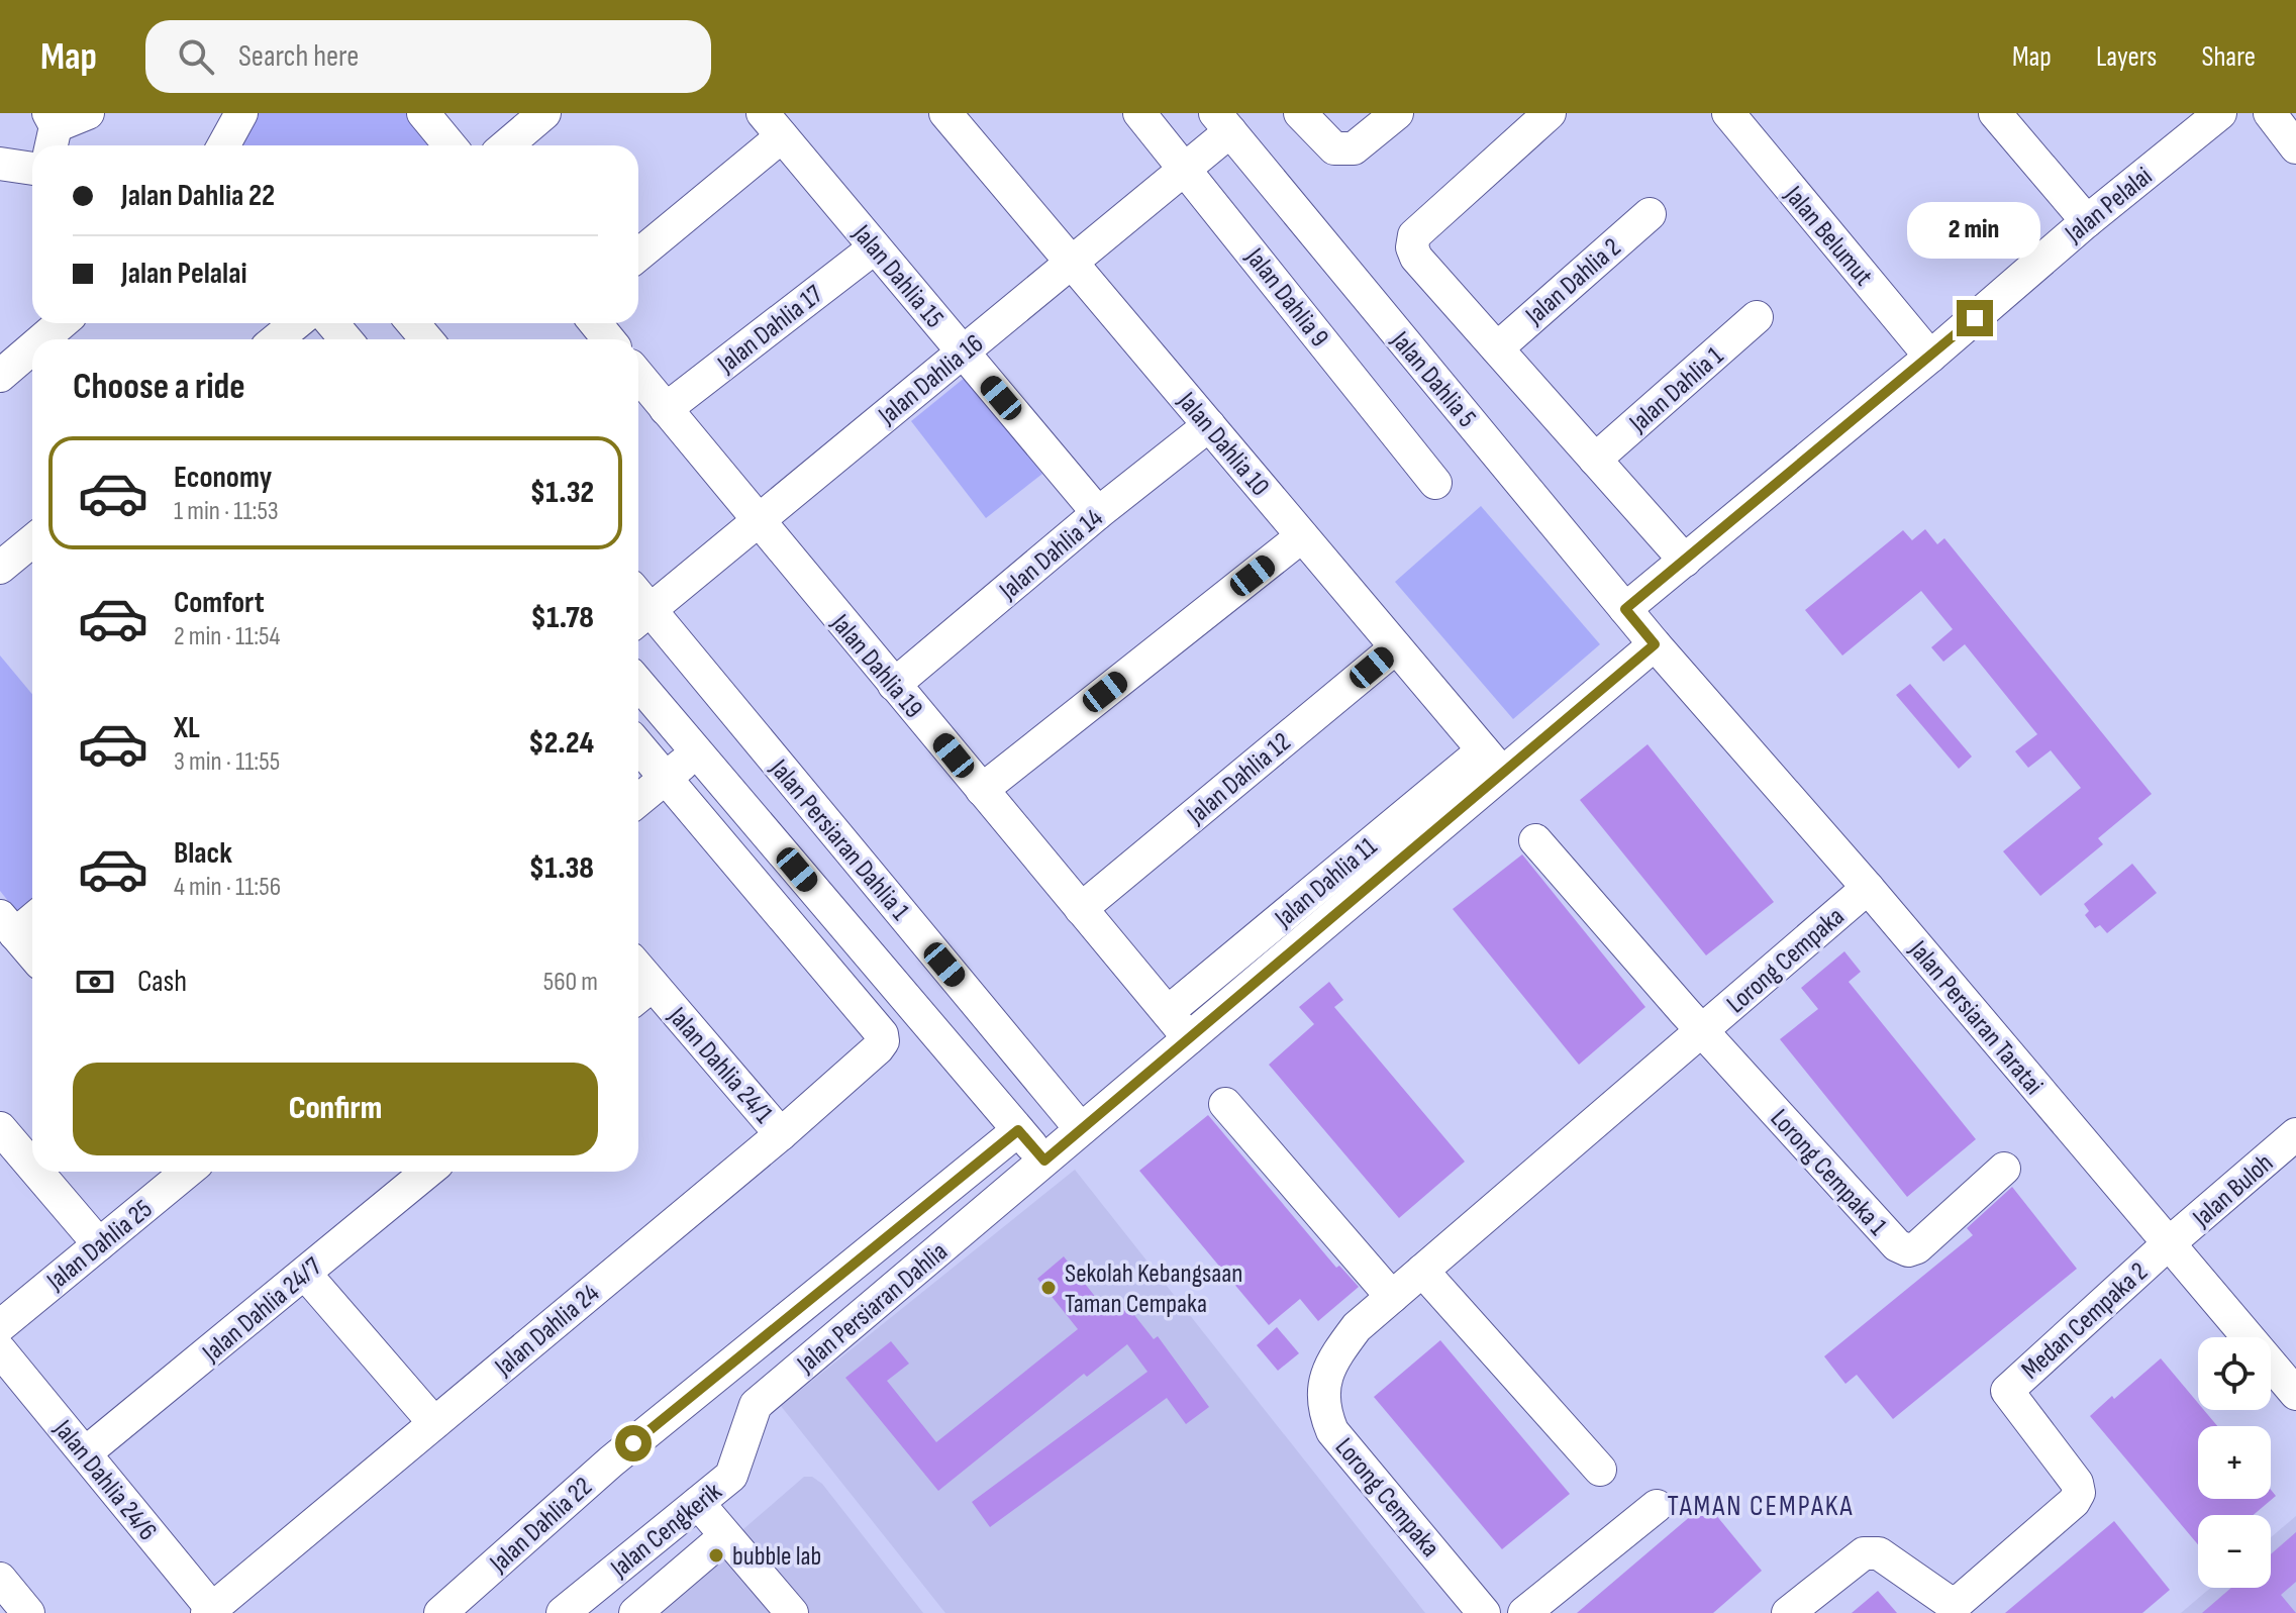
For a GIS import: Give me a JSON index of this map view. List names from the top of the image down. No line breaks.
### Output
{"streets":{"street":["Jalan Pelalai","Jalan Belumut","Jalan Dahlia 15","Jalan Dahlia 2","Jalan Dahlia 9","Jalan Dahlia 17","Jalan Dahlia 16","Jalan Dahlia 5","Jalan Dahlia 1","Jalan Dahlia 10","Jalan Dahlia 14","Jalan Dahlia 19","Jalan Dahlia 12","Jalan Persiaran Dahlia 1","Jalan Dahlia 11","Lorong Cempaka","Jalan Persiaran Taratai","Jalan Dahlia 24/1","Lorong Cempaka 1","Jalan Buloh","Jalan Dahlia 25","Jalan Persiaran Dahlia","Jalan Dahlia 24/7","Medan Cempaka 2","Jalan Dahlia 24","Jalan Dahlia 24/6","Jalan Dahlia 22","Jalan Cengkerik"]},"crossings":[["Jalan Pelalai","Jalan Belumut"],["Jalan Pelalai","Jalan Dahlia 5"],["Jalan Dahlia 15","Jalan Dahlia 17"],["Jalan Dahlia 15","Jalan Dahlia 16"],["Jalan Dahlia 15","Jalan Dahlia 14"],["Jalan Dahlia 9","Jalan Dahlia 16"],["Jalan Dahlia 17","Jalan Dahlia 19"],["Jalan Dahlia 16","Jalan Dahlia 5"],["Jalan Dahlia 16","Jalan Dahlia 10"],["Jalan Dahlia 16","Jalan Dahlia 19"],["Jalan Dahlia 5","Jalan Persiaran Taratai"],["Jalan Dahlia 10","Jalan Dahlia 14"],["Jalan Dahlia 10","Jalan Dahlia 12"],["Jalan Dahlia 10","Jalan Dahlia 11"],["Jalan Dahlia 14","Jalan Dahlia 19"],["Jalan Dahlia 19","Jalan Dahlia 12"],["Jalan Dahlia 19","Jalan Dahlia 11"],["Jalan Persiaran Dahlia 1","Jalan Persiaran Dahlia"],["Jalan Persiaran Dahlia 1","Jalan Dahlia 22"],["Lorong Cempaka","Jalan Persiaran Taratai"],["Lorong Cempaka","Lorong Cempaka 1"],["Jalan Persiaran Taratai","Jalan Buloh"],["Jalan Persiaran Taratai","Medan Cempaka 2"],["Jalan Dahlia 24/1","Jalan Dahlia 24"],["Jalan Buloh","Medan Cempaka 2"],["Jalan Persiaran Dahlia","Jalan Cengkerik"],["Jalan Dahlia 24/7","Jalan Dahlia 24/6"],["Jalan Dahlia 24","Jalan Dahlia 24/6"]],"districts":["TAMAN CEMPAKA"],"places":["Sekolah Kebangsaan Taman Cempaka","bubble lab"],"page":{"header":"Map","search":"Search here","nav":["Map","Layers","Share"],"banner":["Jalan Dahlia 22","Jalan Pelalai"],"bubble":"2 min","heading":"Choose a ride","list":[{"name":"Economy","note":"1 min · 11:53","value":"$1.32"},{"name":"Comfort","note":"2 min · 11:54","value":"$1.78"},{"name":"XL","note":"3 min · 11:55","value":"$2.24"},{"name":"Black","note":"4 min · 11:56","value":"$1.38"}],"pay":["Cash","560 m"],"buttons":"Confirm","map_buttons":["+","−"]}}
